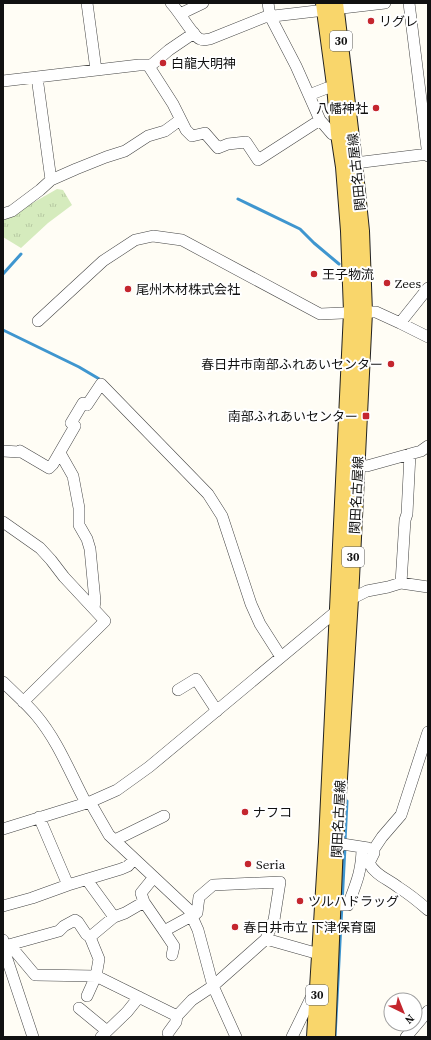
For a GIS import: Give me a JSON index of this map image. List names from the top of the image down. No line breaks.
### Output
{"streets":{"main road":["30","関田名古屋線"]},"places":{"other":["リグレ","白龍大明神","八幡神社","王子物流","Zees","尾州木材株式会社","春日井市南部ふれあいセンター","ナフコ","Seria","ツルハドラッグ","春日井市立 下津保育園"],"transit":["南部ふれあいセンター"]},"north":"bottom right"}
